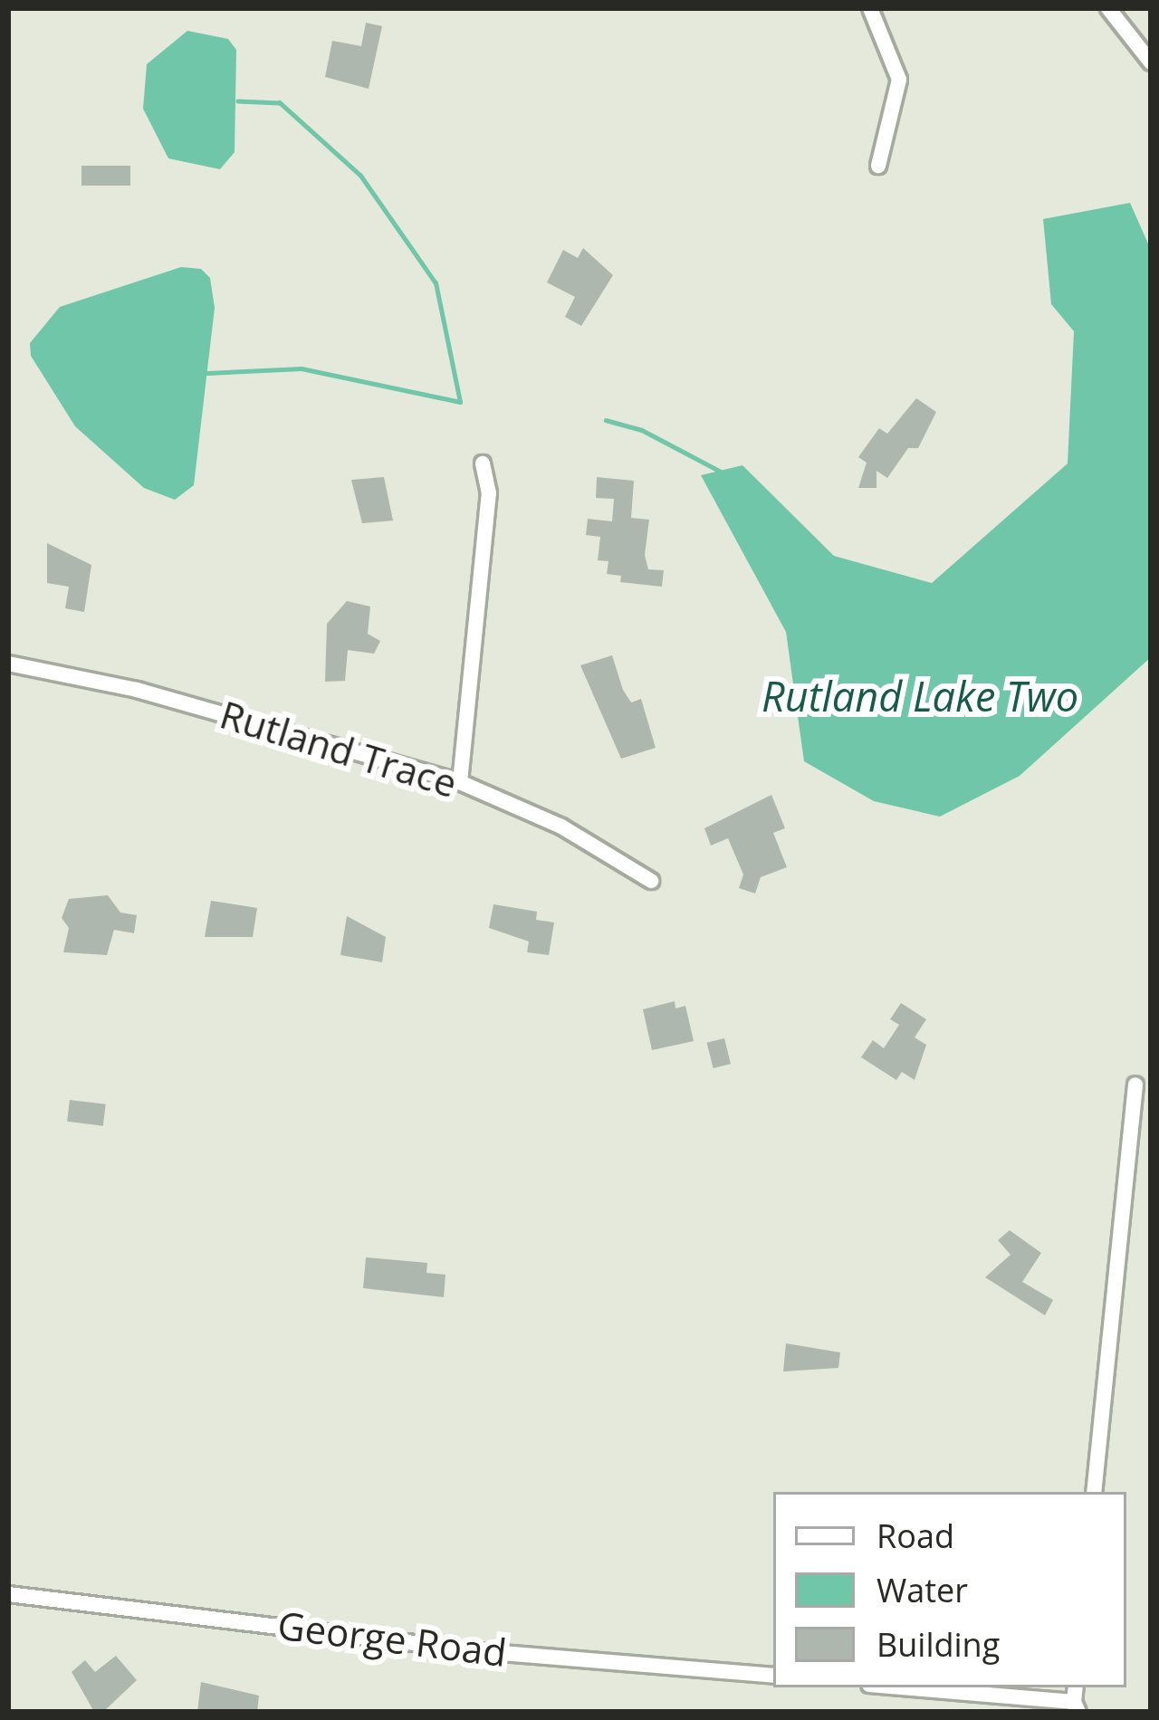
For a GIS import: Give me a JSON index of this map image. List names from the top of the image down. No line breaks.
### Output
{"streets":{"street":["Rutland Trace","George Road"]},"water":["Rutland Lake Two"],"legend":["Road","Water","Building"]}
